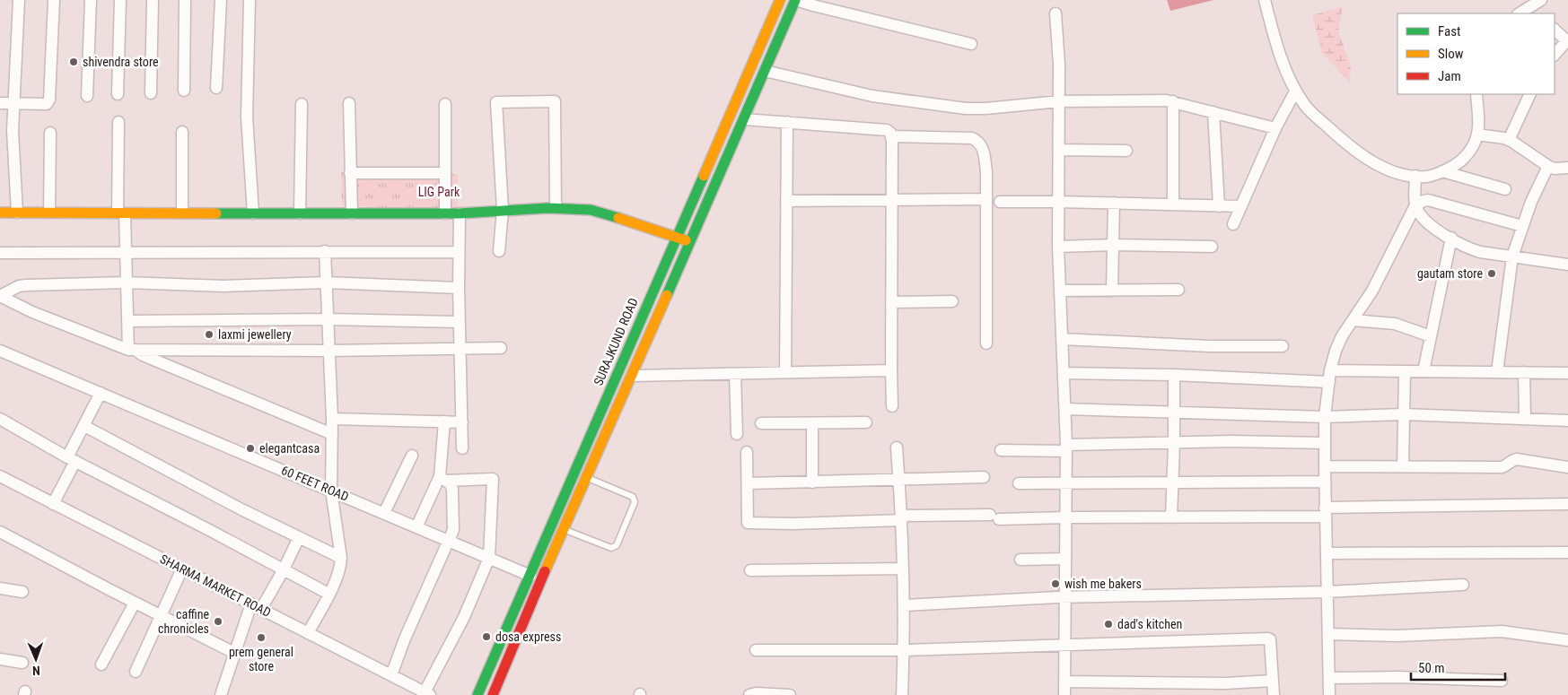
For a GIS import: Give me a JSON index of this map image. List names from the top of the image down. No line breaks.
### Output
{"streets":{"main road":["SURAJKUND ROAD"],"street":["60 FEET ROAD","SHARMA MARKET ROAD"]},"crossings":[["SURAJKUND ROAD","60 FEET ROAD"]],"parks":["LIG Park"],"places":["shivendra store","gautam store","laxmi jewellery","elegantcasa","wish me bakers","caffine chronicles","dad's kitchen","dosa express","prem general store"],"legend":["Fast","Slow","Jam"],"scale_bar":"50 m","north":"bottom"}
